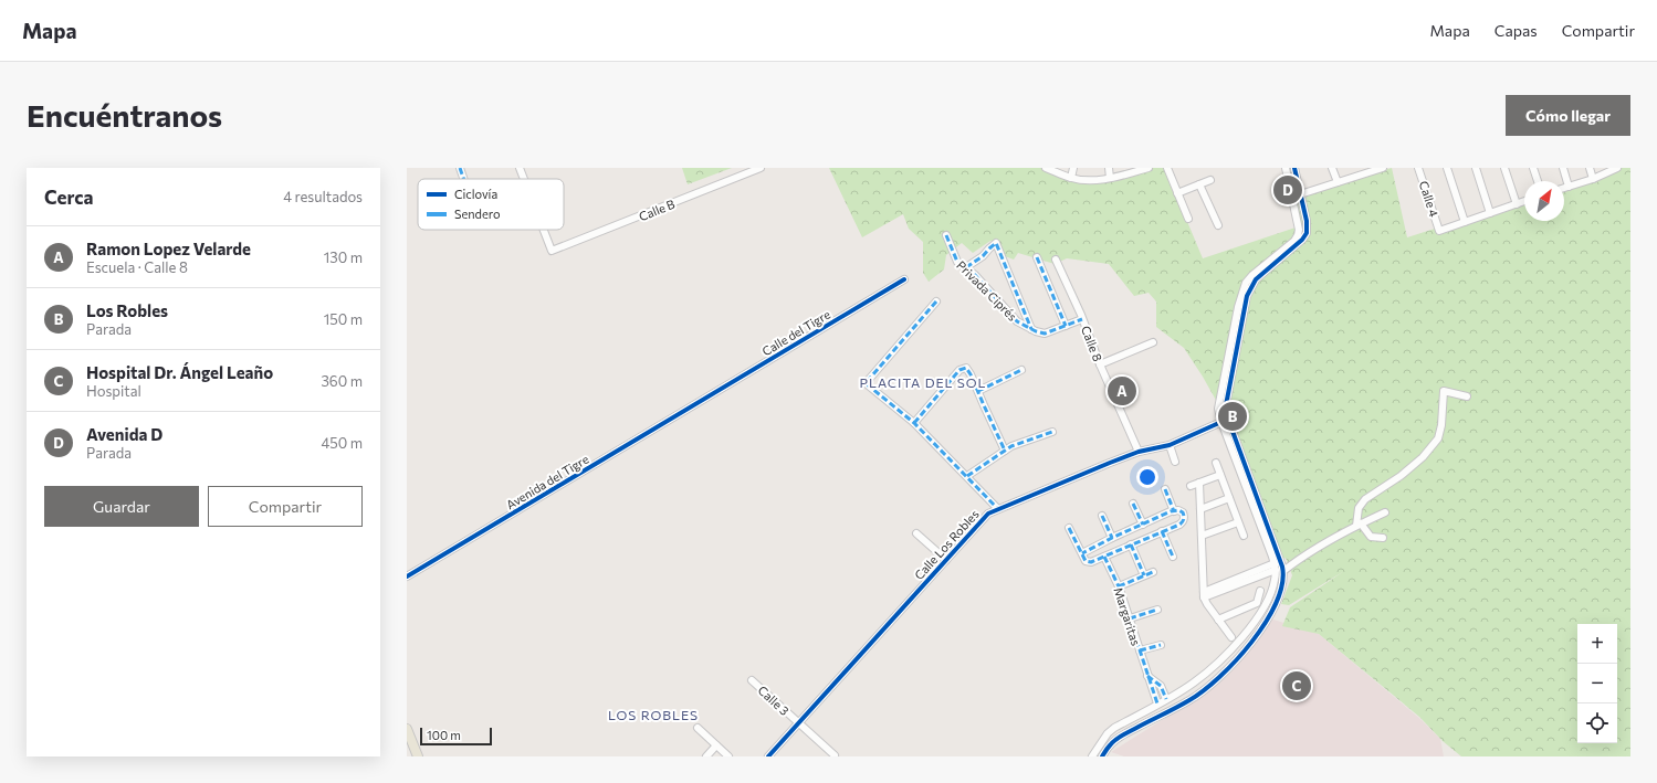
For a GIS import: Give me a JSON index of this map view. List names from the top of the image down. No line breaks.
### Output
{"streets":{"street":["Calle 4","Calle B","Privada Ciprés","Calle del Tigre","Calle 8","Avenida del Tigre","Calle Los Robles","Margaritas","Calle 3"]},"crossings":[["Privada Ciprés","Calle 8"],["Calle del Tigre","Avenida del Tigre"],["Calle 8","Calle Los Robles"],["Calle Los Robles","Calle 3"]],"districts":["PLACITA DEL SOL","LOS ROBLES"],"legend":["Ciclovía","Sendero"],"scale_bar":"100 m","north":"top right","page":{"header":"Mapa","nav":["Mapa","Capas","Compartir"],"buttons":["Cómo llegar",["Guardar","Compartir"]],"title":"Encuéntranos","heading":["Cerca","4 resultados"],"pins":["D","A","B","C"],"list":[{"mark":"A","name":"Ramon Lopez Velarde","note":"Escuela · Calle 8","value":"130 m"},{"mark":"B","name":"Los Robles","note":"Parada","value":"150 m"},{"mark":"C","name":"Hospital Dr. Ángel Leaño","note":"Hospital","value":"360 m"},{"mark":"D","name":"Avenida D","note":"Parada","value":"450 m"}],"map_buttons":["+","−"],"scale":"100 m"}}
